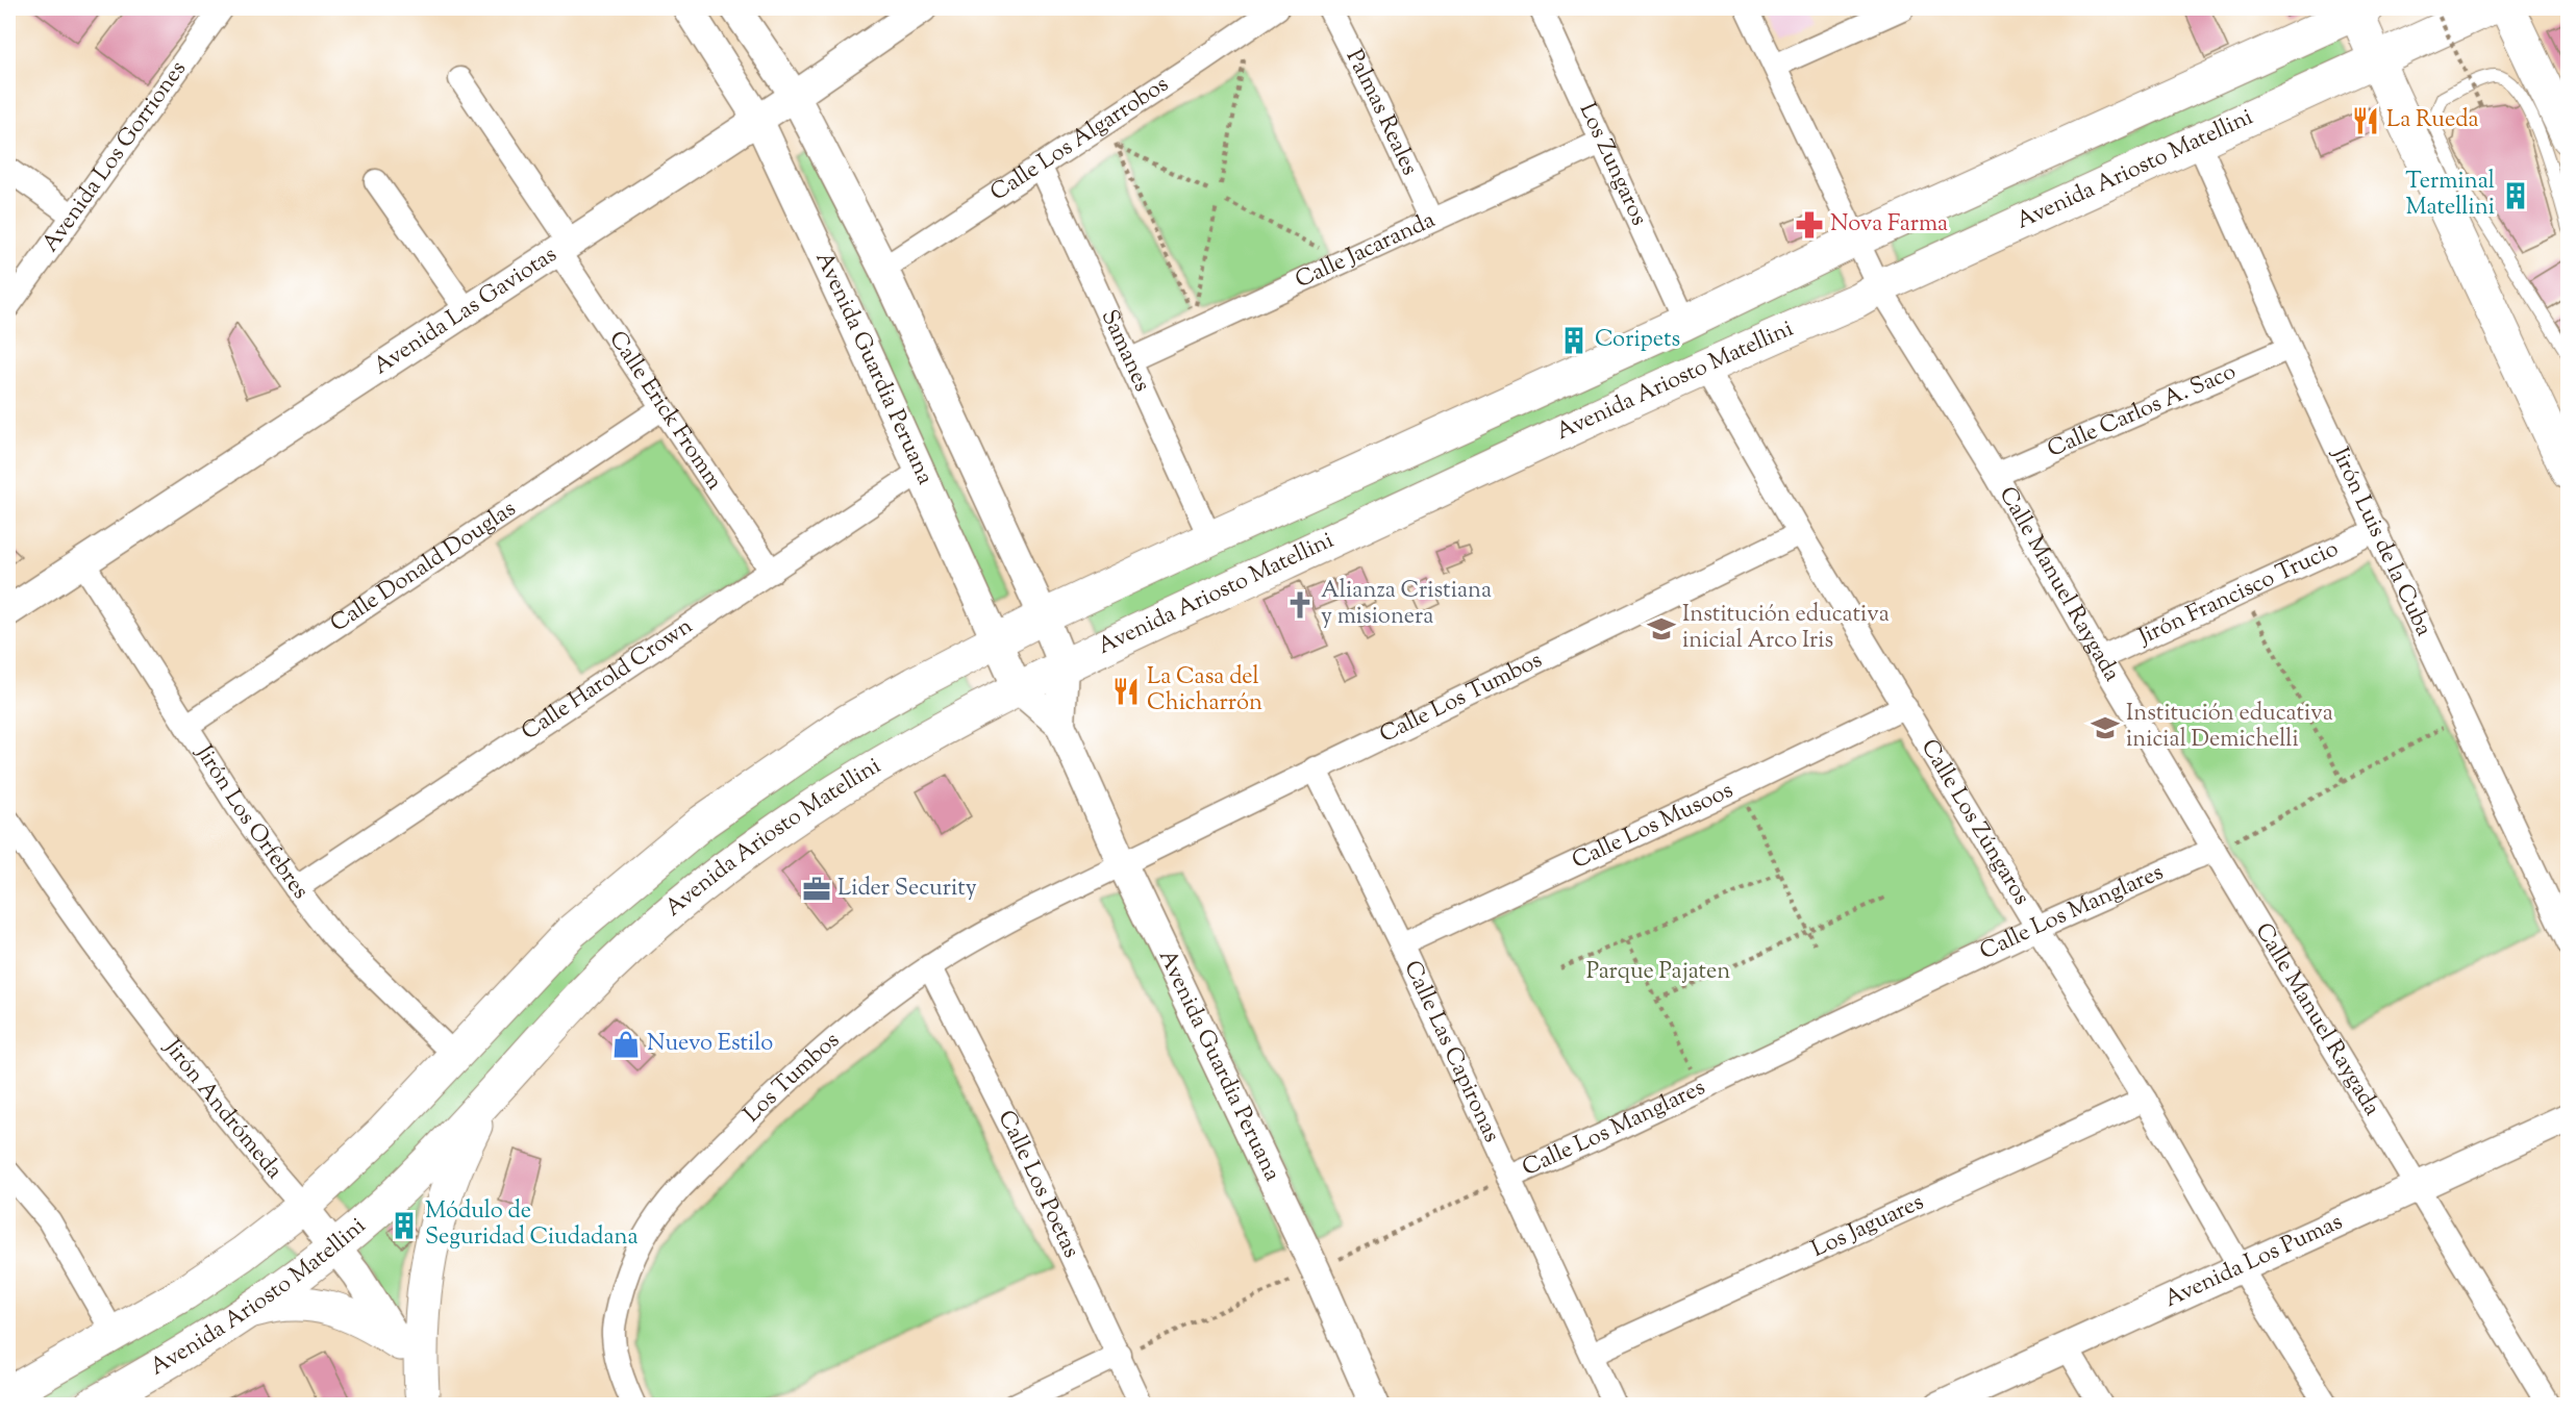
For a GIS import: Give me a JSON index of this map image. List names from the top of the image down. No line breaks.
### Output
{"streets":{"main road":["Avenida Ariosto Matellini"],"street":["Palmas Reales","Calle Los Algarrobos","Avenida Los Gorriones","Los Zungaros","Calle Jacaranda","Avenida Las Gaviotas","Samanes","Avenida Guardia Peruana","Calle Erick Fromm","Calle Carlos A. Saco","Jirón Luis de la Cuba","Calle Donald Douglas","Calle Manuel Raygada","Jirón Francisco Trucio","Calle Harold Crown","Calle Los Tumbos","Jirón Los Orfebres","Calle Los Zúngaros","Calle Los Musoos","Calle Los Manglares","Calle Las Capironas","Los Tumbos","Jirón Andrómeda","Calle Los Poetas","Los Jaguares","Avenida Los Pumas"]},"crossings":[["Palmas Reales","Calle Jacaranda"],["Calle Los Algarrobos","Samanes"],["Calle Los Algarrobos","Avenida Guardia Peruana"],["Los Zungaros","Avenida Ariosto Matellini"],["Los Zungaros","Calle Jacaranda"],["Avenida Ariosto Matellini","Samanes"],["Avenida Ariosto Matellini","Avenida Guardia Peruana"],["Avenida Ariosto Matellini","Jirón Luis de la Cuba"],["Avenida Ariosto Matellini","Calle Manuel Raygada"],["Avenida Ariosto Matellini","Jirón Los Orfebres"],["Avenida Ariosto Matellini","Calle Los Zúngaros"],["Avenida Ariosto Matellini","Jirón Andrómeda"],["Calle Jacaranda","Samanes"],["Avenida Las Gaviotas","Avenida Guardia Peruana"],["Avenida Las Gaviotas","Calle Erick Fromm"],["Avenida Las Gaviotas","Jirón Los Orfebres"],["Avenida Guardia Peruana","Calle Harold Crown"],["Avenida Guardia Peruana","Calle Los Tumbos"],["Avenida Guardia Peruana","Calle Los Manglares"],["Avenida Guardia Peruana","Los Tumbos"],["Calle Erick Fromm","Calle Donald Douglas"],["Calle Erick Fromm","Calle Harold Crown"],["Calle Carlos A. Saco","Jirón Luis de la Cuba"],["Calle Carlos A. Saco","Calle Manuel Raygada"],["Jirón Luis de la Cuba","Jirón Francisco Trucio"],["Calle Donald Douglas","Jirón Los Orfebres"],["Calle Manuel Raygada","Jirón Francisco Trucio"],["Calle Manuel Raygada","Calle Los Manglares"],["Calle Manuel Raygada","Avenida Los Pumas"],["Calle Harold Crown","Jirón Los Orfebres"],["Calle Los Tumbos","Calle Los Zúngaros"],["Calle Los Tumbos","Calle Las Capironas"],["Calle Los Tumbos","Los Tumbos"],["Calle Los Zúngaros","Calle Los Musoos"],["Calle Los Zúngaros","Calle Los Manglares"],["Calle Los Zúngaros","Los Jaguares"],["Calle Los Zúngaros","Avenida Los Pumas"],["Calle Los Musoos","Calle Las Capironas"],["Calle Los Manglares","Calle Las Capironas"],["Calle Los Manglares","Calle Los Poetas"],["Calle Las Capironas","Los Jaguares"],["Los Tumbos","Calle Los Poetas"]],"parks":["Parque Pajaten"],"places":{"restaurant":["La Rueda","La Casa del Chicharrón"],"building":["Terminal Matellini","Coripets","Módulo de Seguridad Ciudadana"],"pharmacy":["Nova Farma"],"church":["Alianza Cristiana y misionera"],"school or university":["Institución educativa inicial Arco Iris","Institución educativa inicial Demichelli"],"office":["Lider Security"],"shop":["Nuevo Estilo"]}}
